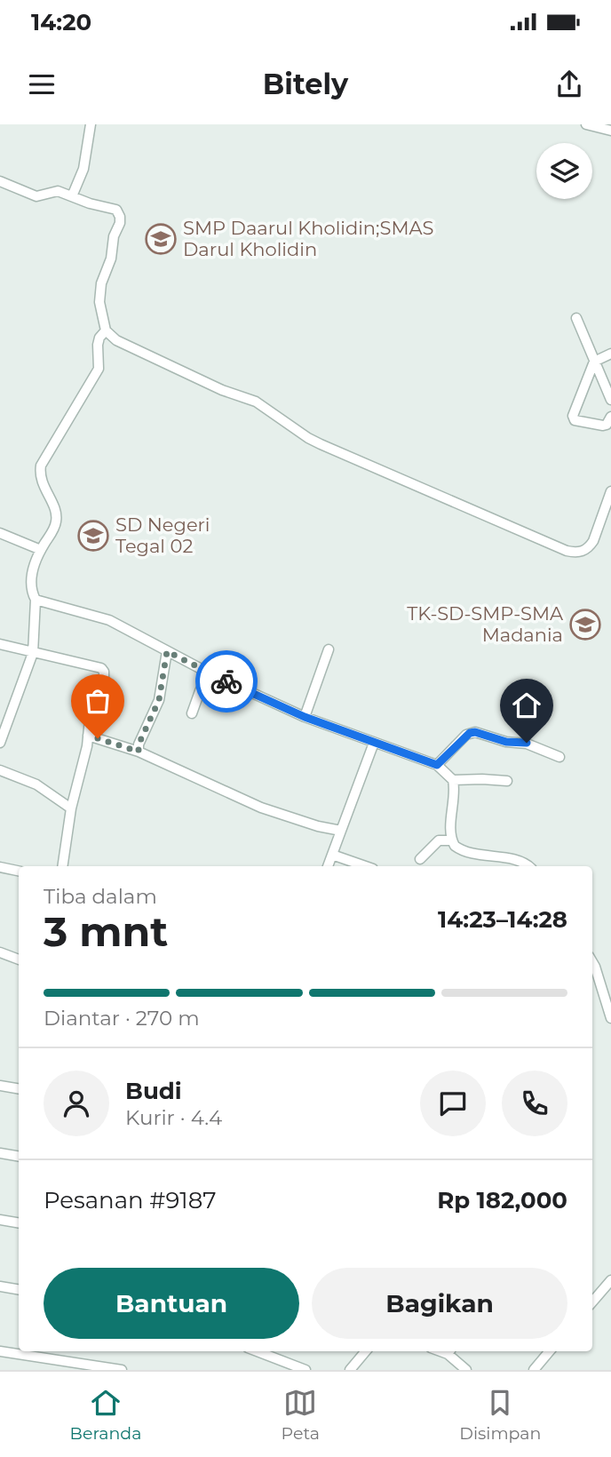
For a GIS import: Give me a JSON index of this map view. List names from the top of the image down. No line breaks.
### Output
{"places":{"school or university":["SMP Daarul Kholidin;SMAS Darul Kholidin","SD Negeri Tegal 02","TK-SD-SMP-SMA Madania"]},"page":{"status":"14:20","header":"Bitely","heading":["3 mnt","Tiba dalam","14:23–14:28"],"panel":["Budi","Kurir · 4.4","Pesanan #9187","Rp 182,000"],"bar":"Diantar · 270 m","buttons":["Bantuan","Bagikan"],"tabs":["Beranda","Peta","Disimpan"]}}
